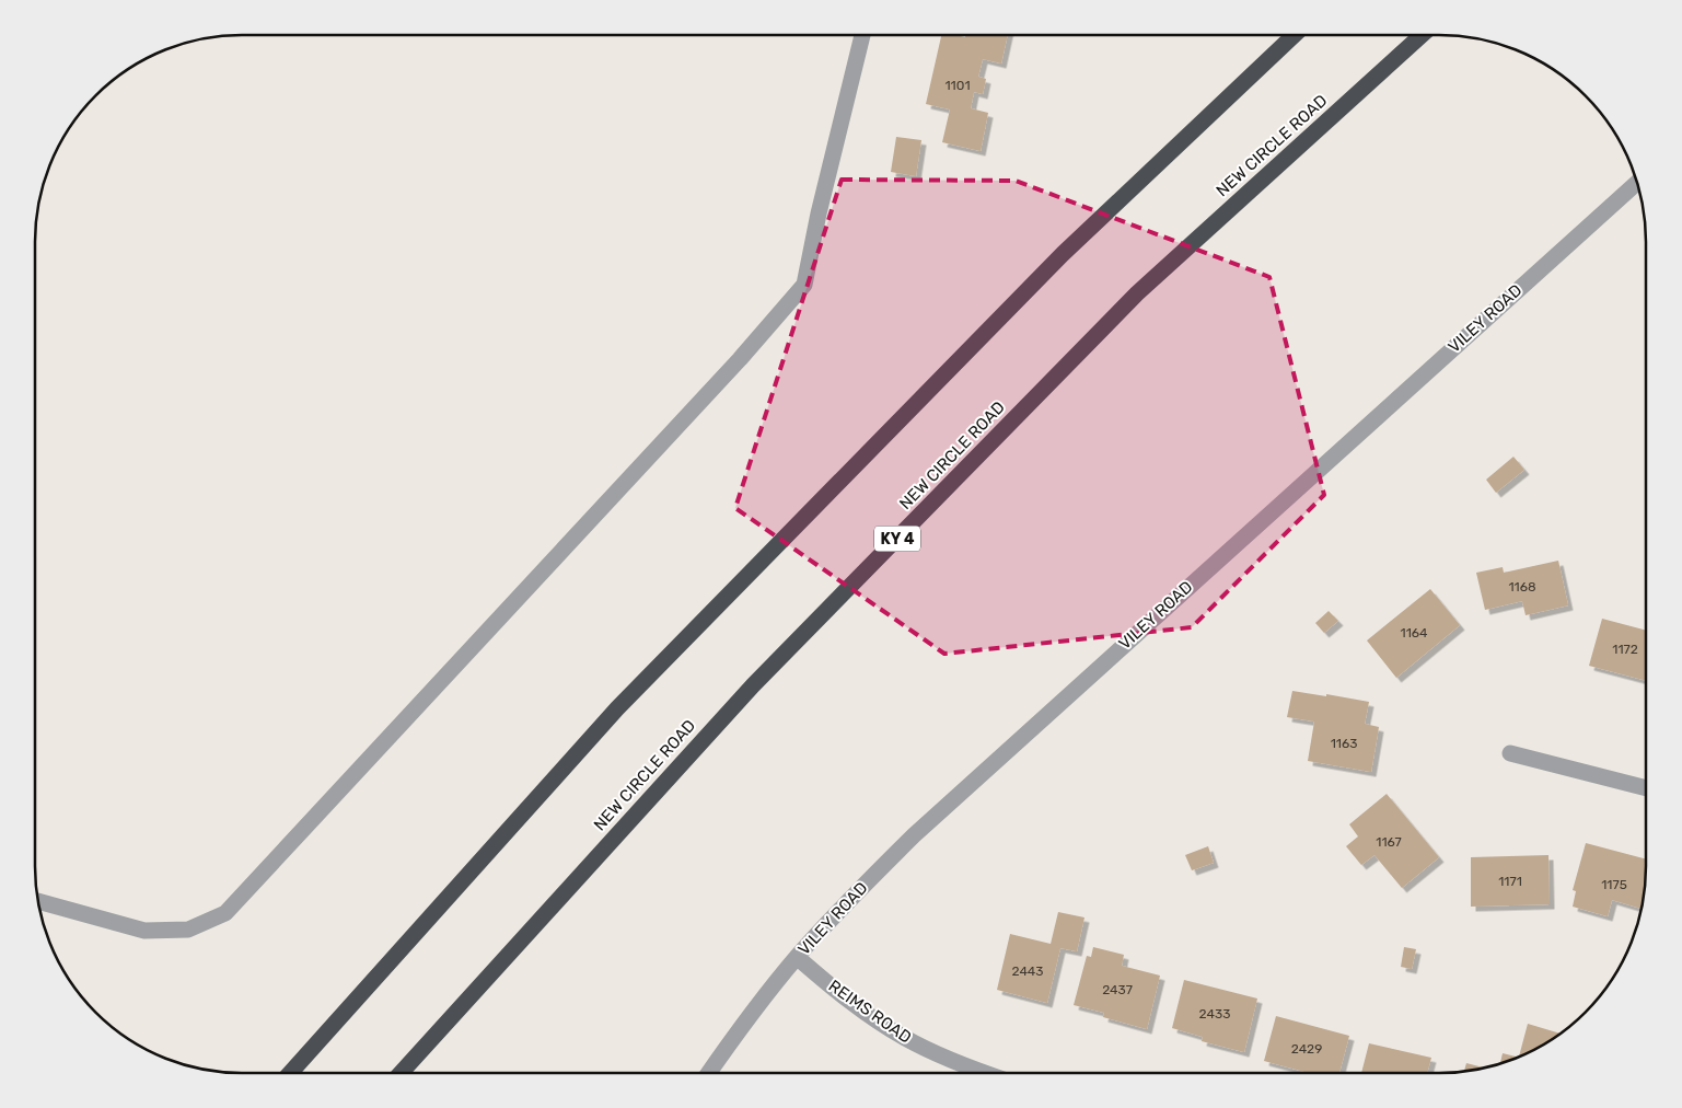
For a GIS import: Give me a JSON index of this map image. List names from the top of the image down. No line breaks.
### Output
{"streets":{"highway":["NEW CIRCLE ROAD","KY 4"],"street":["VILEY ROAD","REIMS ROAD"]},"crossings":[["VILEY ROAD","REIMS ROAD"]],"house_numbers":["1101","1168","1164","1172","1163","1167","1171","1175","2443","2437","2433","2429"]}
